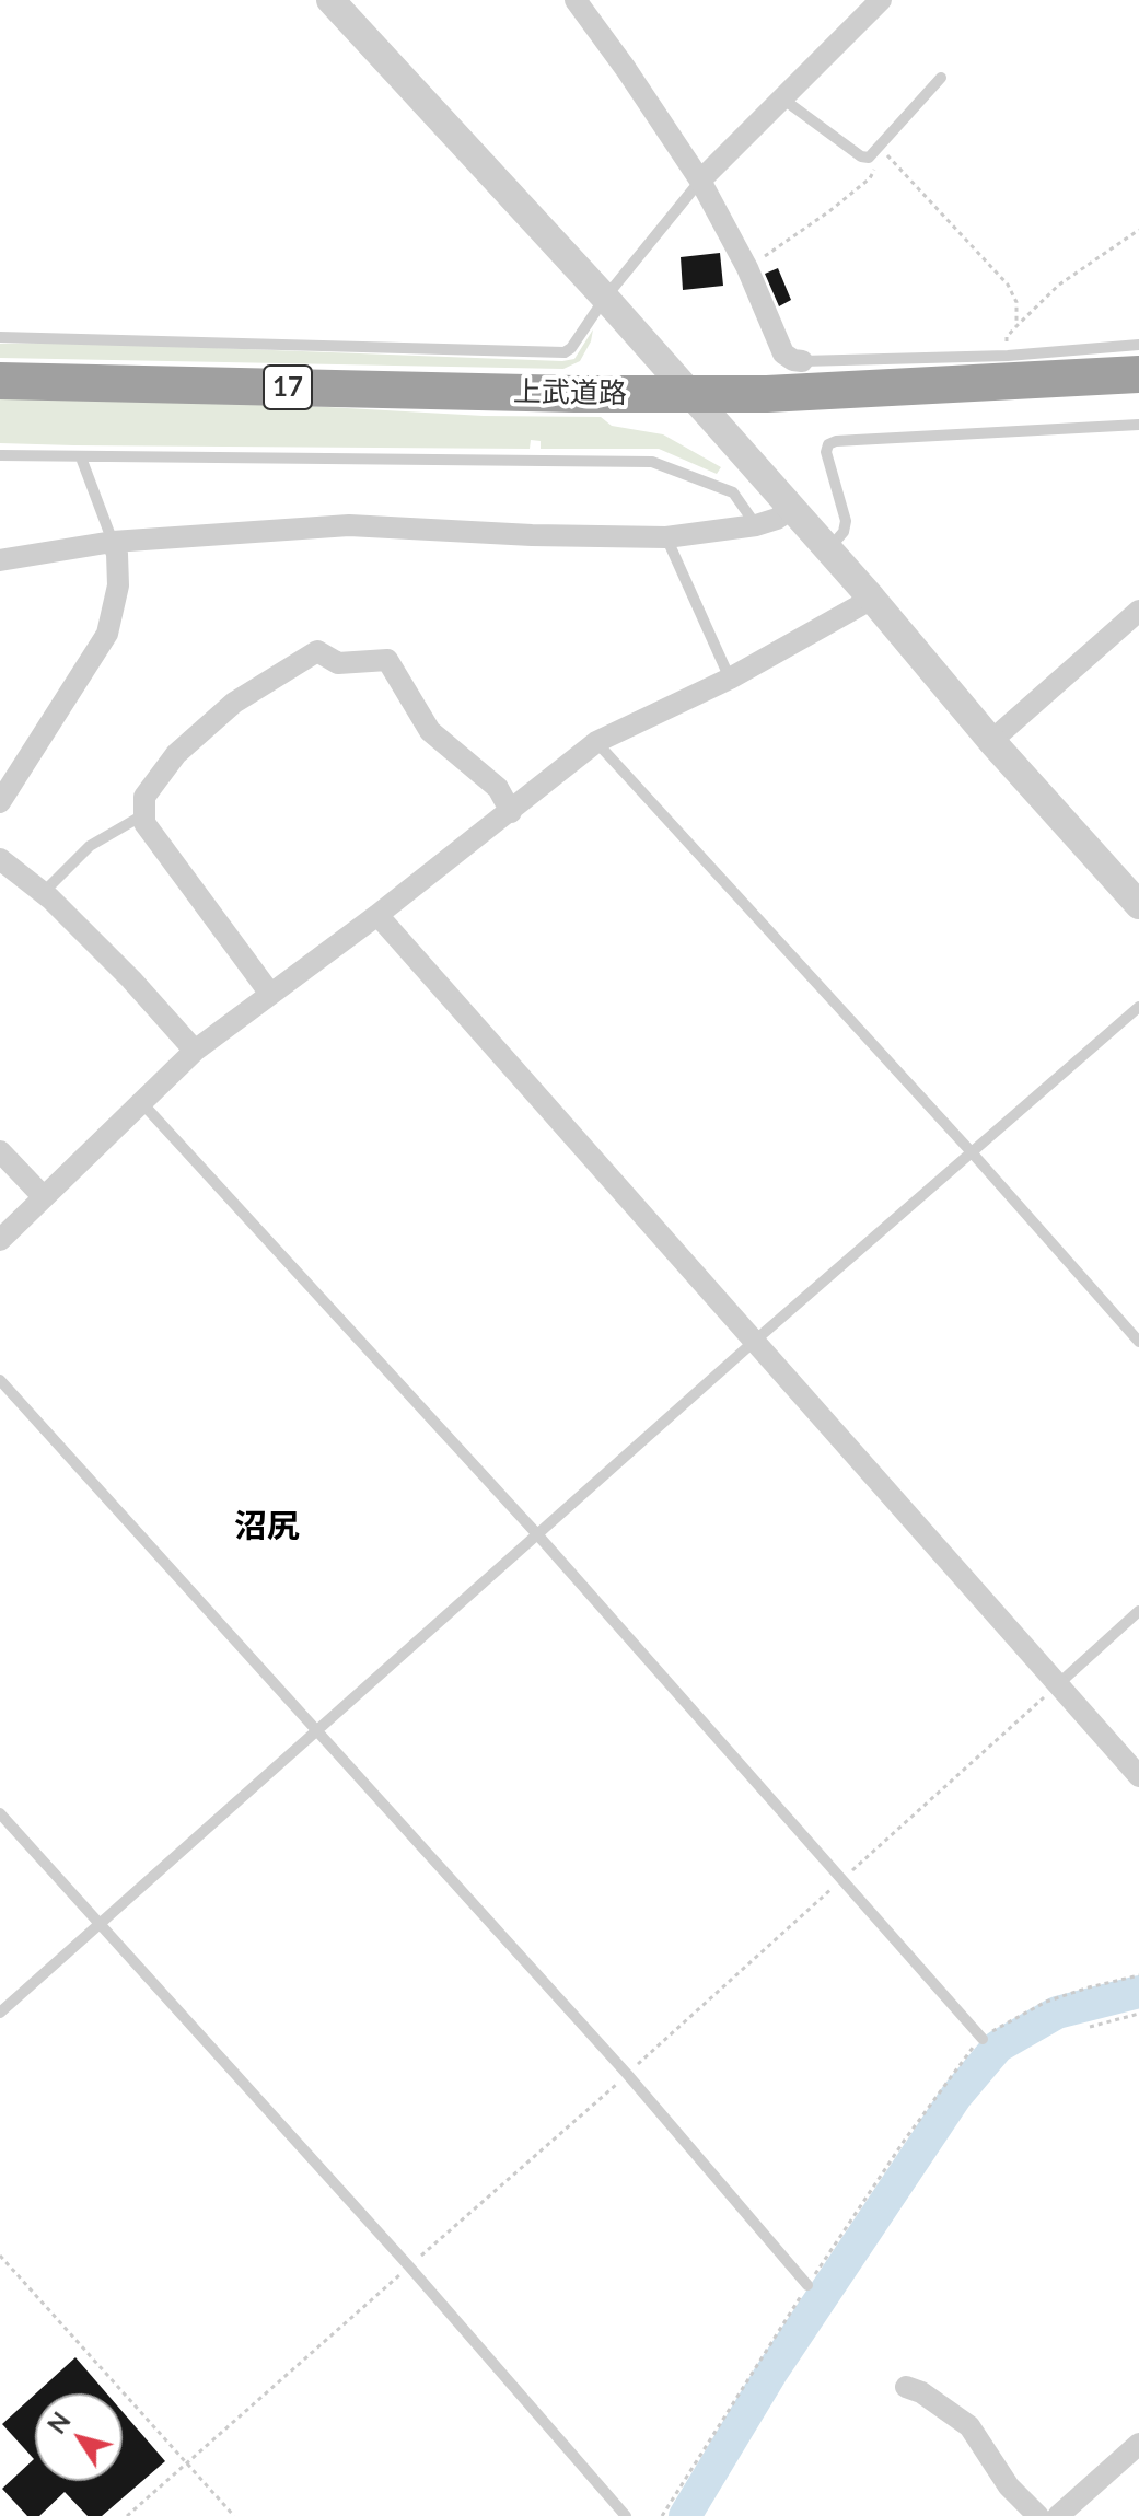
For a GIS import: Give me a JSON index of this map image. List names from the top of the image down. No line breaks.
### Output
{"streets":{"highway":["17","上武道路"]},"districts":["沼尻"],"north":"top left"}
